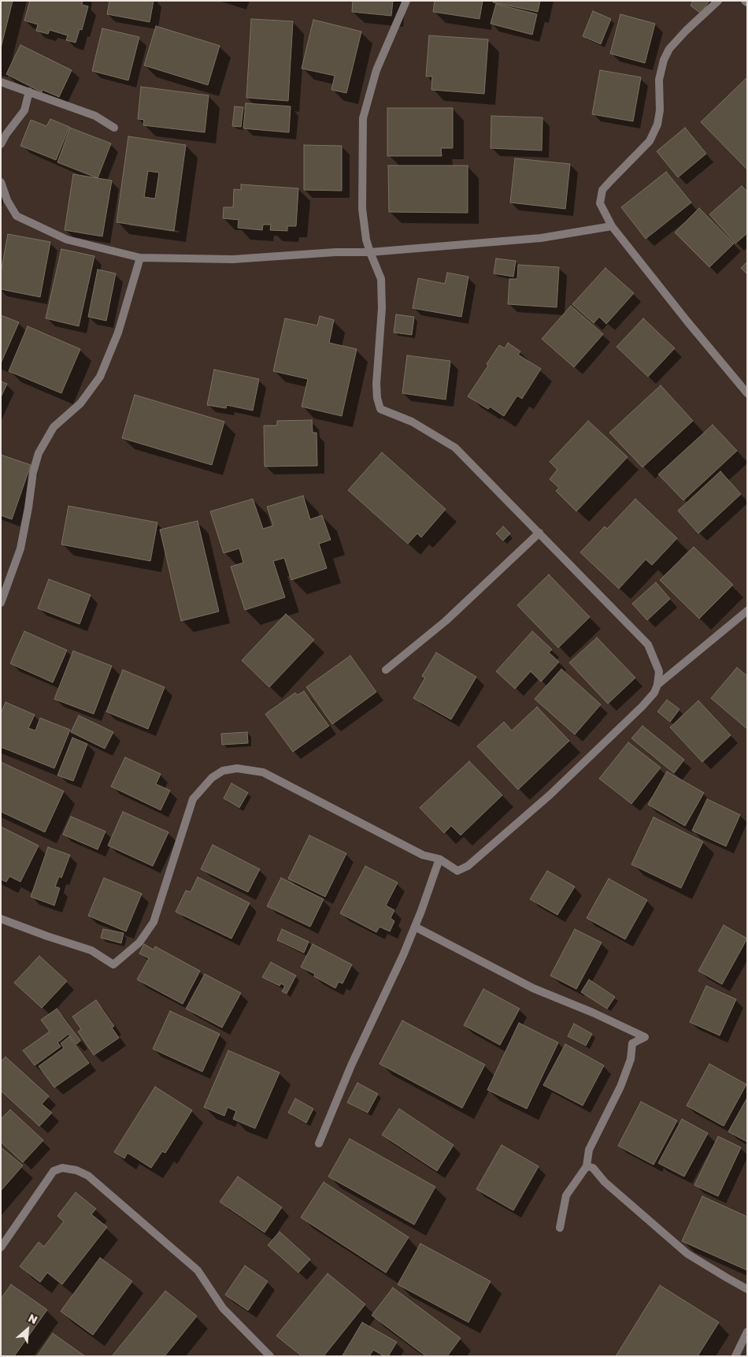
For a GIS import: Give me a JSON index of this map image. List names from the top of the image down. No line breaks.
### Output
{"north":"top right"}
